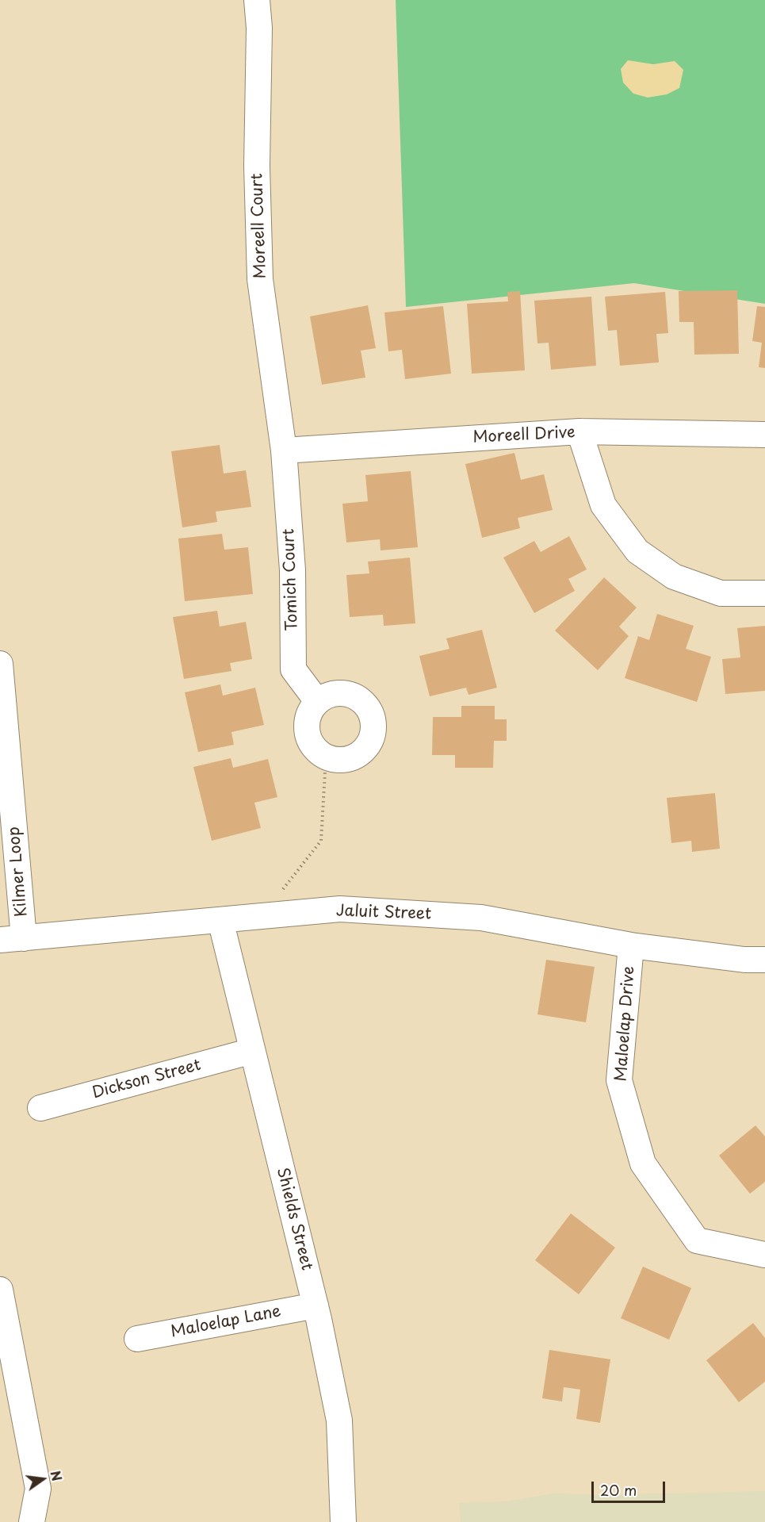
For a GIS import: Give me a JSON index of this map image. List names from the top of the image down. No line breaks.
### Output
{"streets":{"street":["Moreell Court","Moreell Drive","Tomich Court","Kilmer Loop","Jaluit Street","Maloelap Drive","Dickson Street","Shields Street","Maloelap Lane"]},"crossings":[["Moreell Court","Moreell Drive"],["Moreell Court","Tomich Court"],["Moreell Drive","Tomich Court"],["Kilmer Loop","Jaluit Street"],["Jaluit Street","Maloelap Drive"],["Jaluit Street","Shields Street"],["Dickson Street","Shields Street"],["Shields Street","Maloelap Lane"]],"scale_bar":"20 m","north":"right"}
